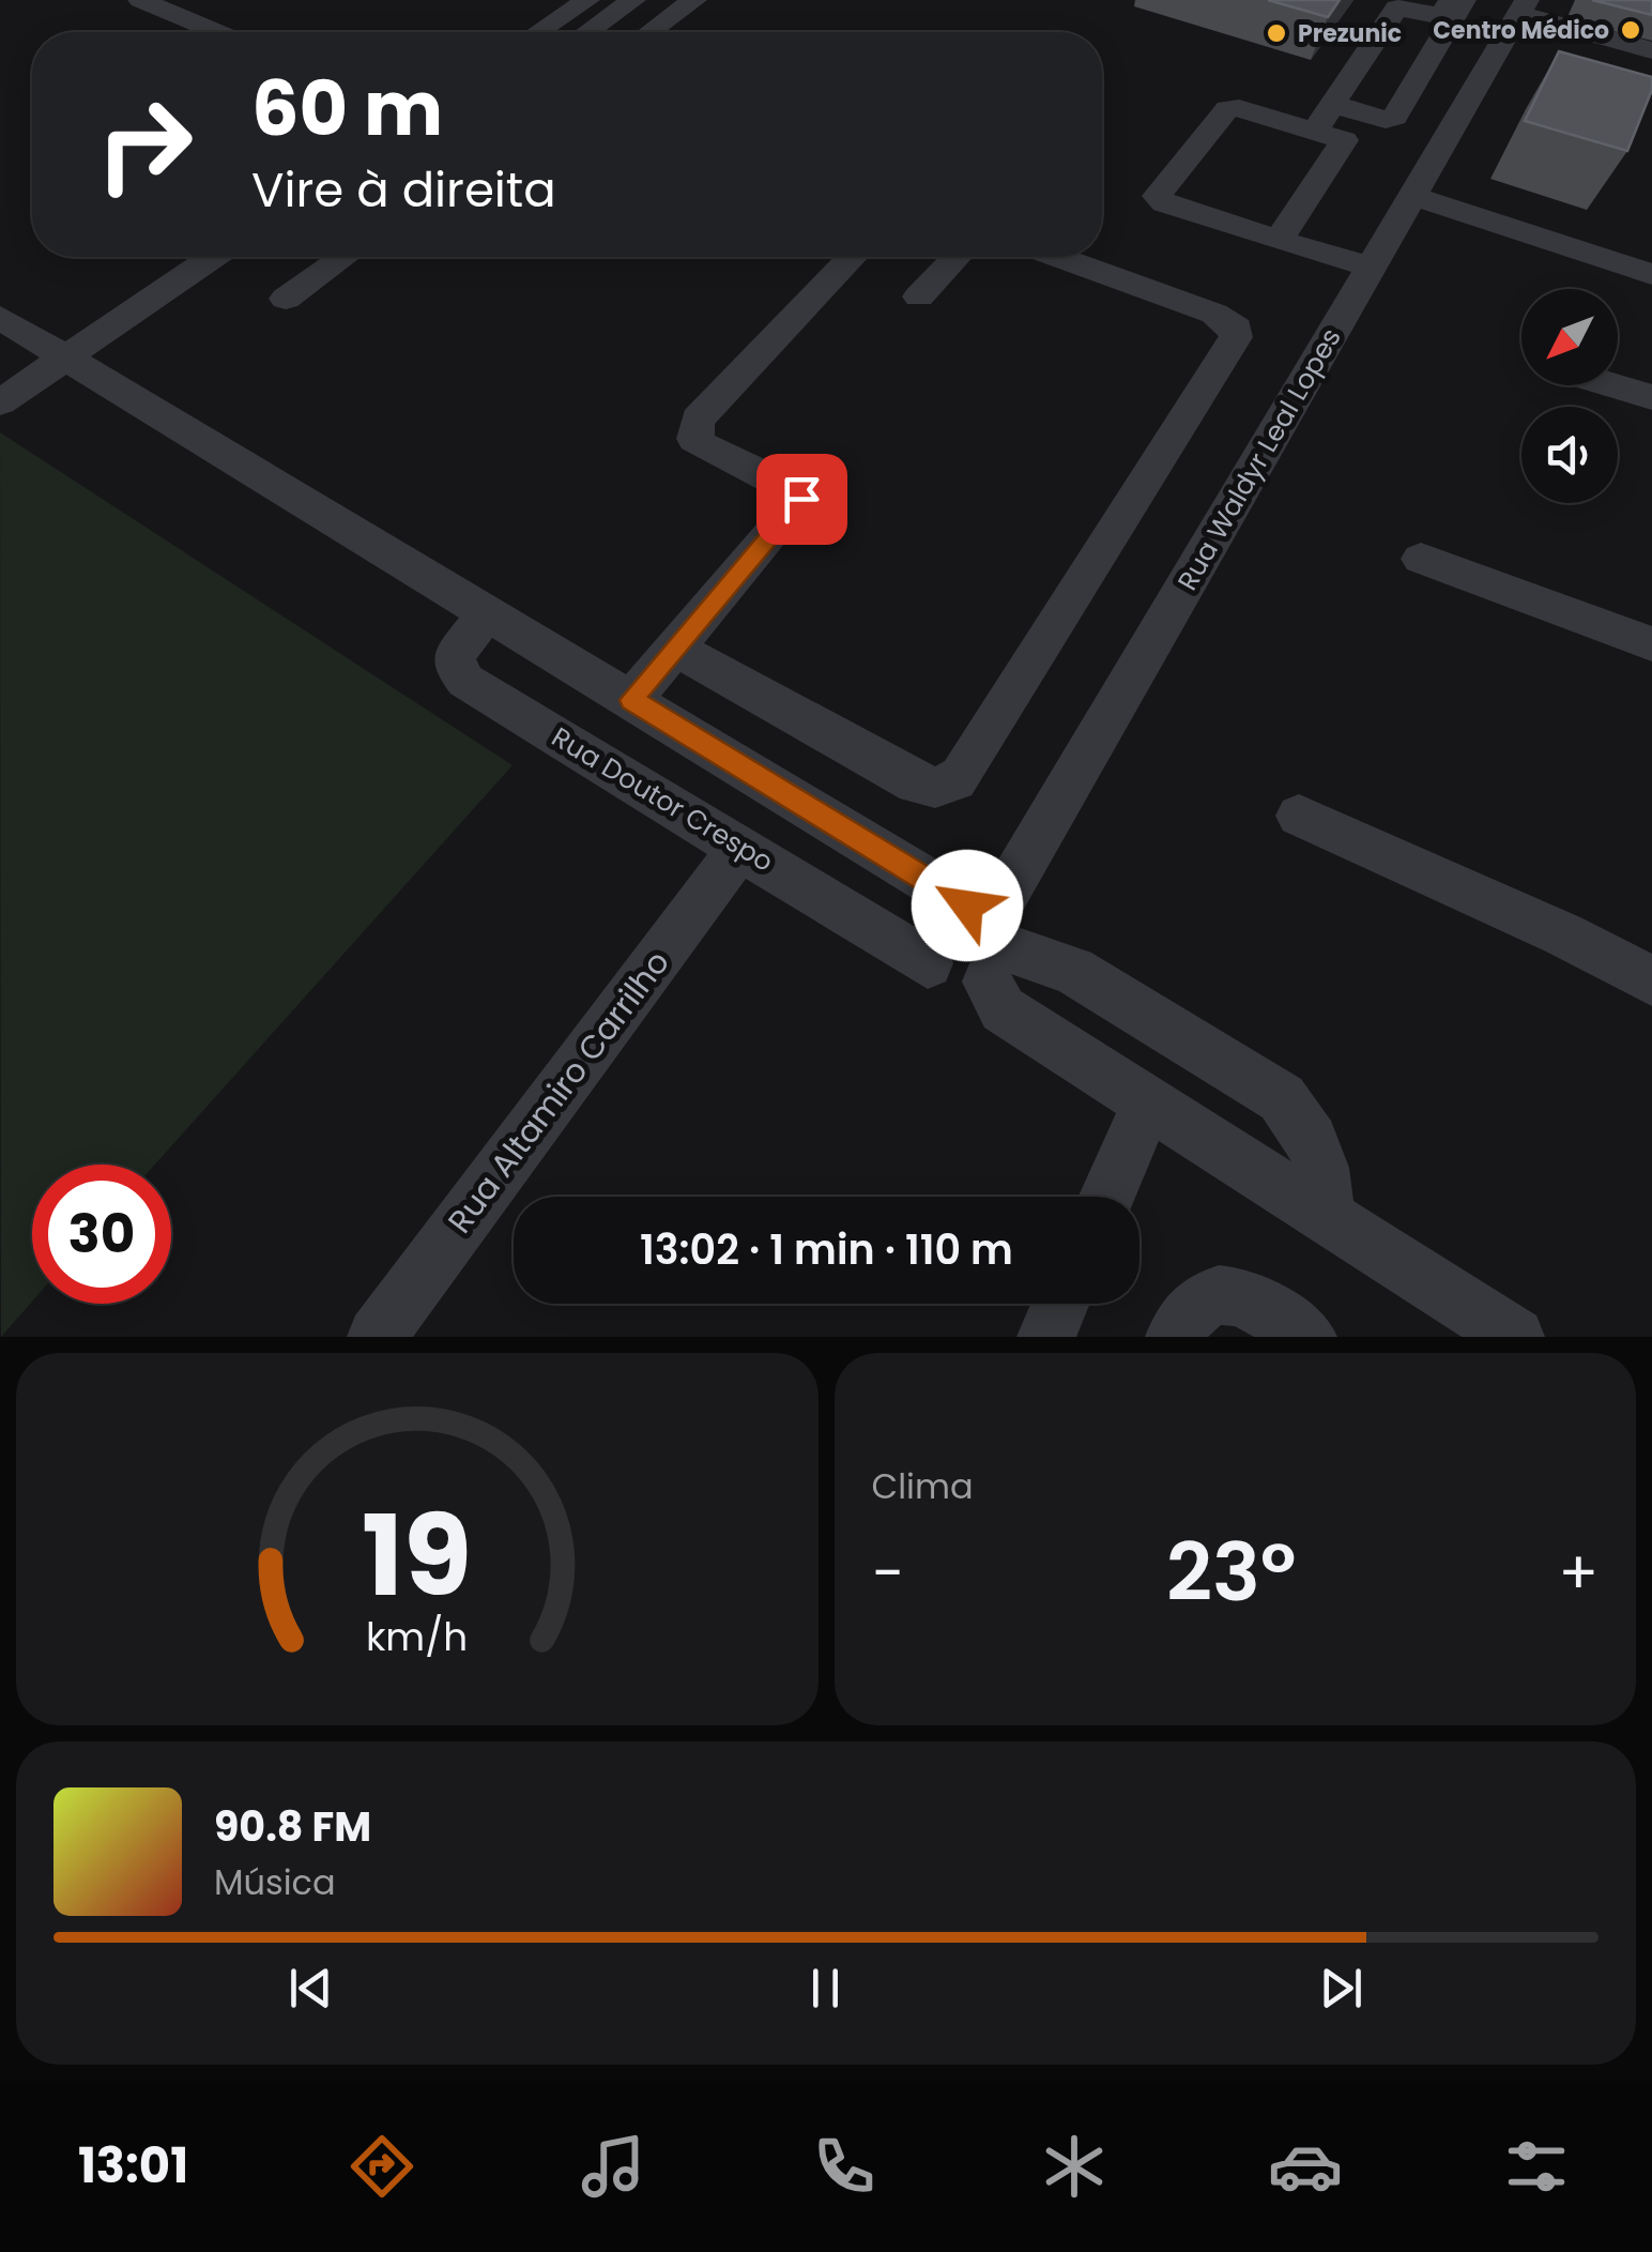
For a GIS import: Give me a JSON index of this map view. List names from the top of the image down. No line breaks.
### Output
{"streets":{"street":["Rua Waldyr Leal Lopes","Rua Doutor Crespo","Rua Altamiro Carrilho"]},"crossings":[["Rua Waldyr Leal Lopes","Rua Doutor Crespo"],["Rua Doutor Crespo","Rua Altamiro Carrilho"]],"places":["Centro Médico","Prezunic"],"north":"bottom left","page":{"turn":["60 m","Vire à direita"],"limit":"30","trip":"13:02 · 1 min · 110 m","tile":"Clima","heat":["−","23°","+"],"song":["90.8 FM","Música"],"tabs":"13:01","gauge":["19","km/h"]}}
